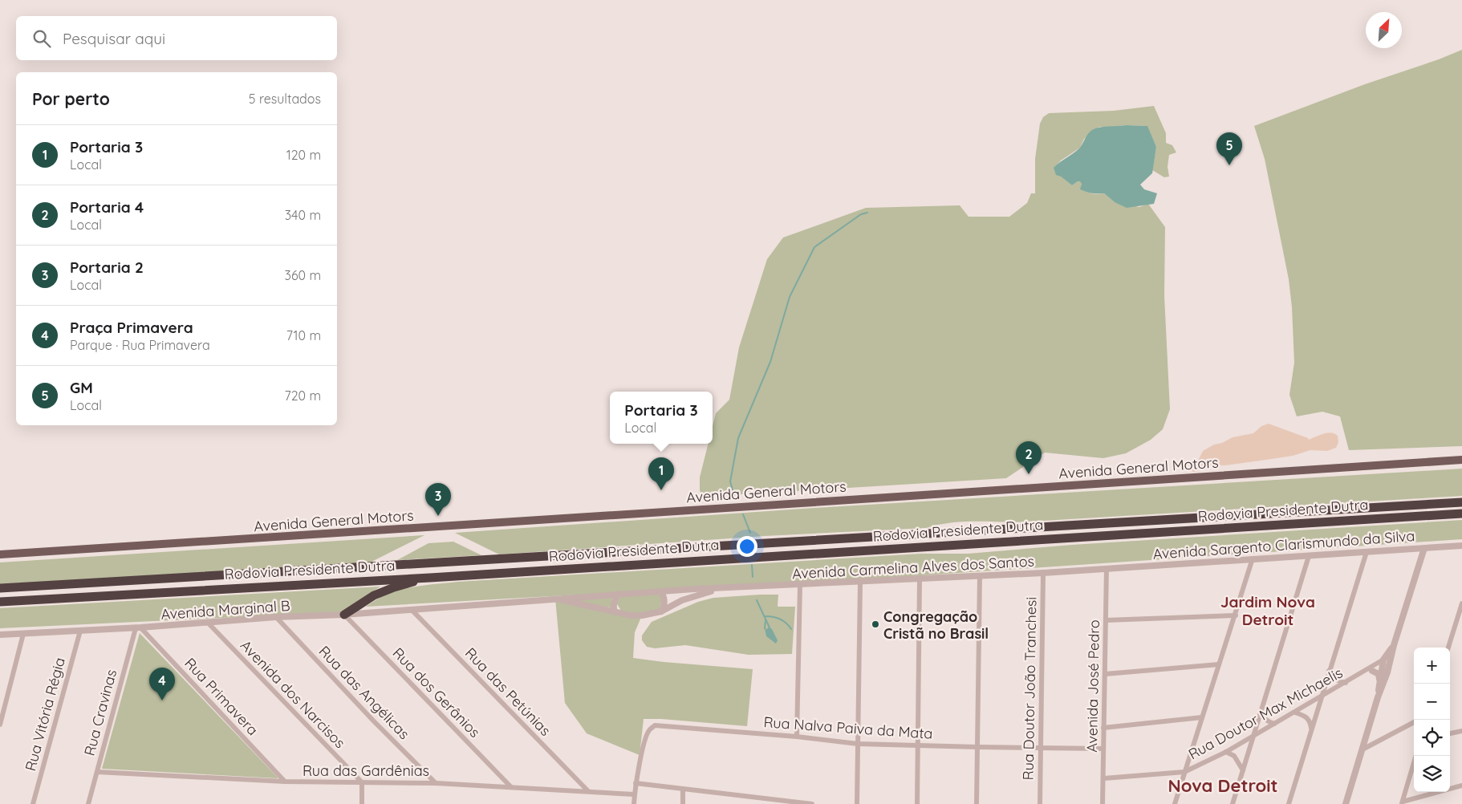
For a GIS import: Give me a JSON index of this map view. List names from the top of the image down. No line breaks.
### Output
{"streets":{"highway":["Rodovia Presidente Dutra"],"main road":["Avenida General Motors"],"street":["Avenida Sargento Clarismundo da Silva","Avenida Carmelina Alves dos Santos","Avenida Marginal B","Avenida José Pedro","Rua Doutor João Tranchesi","Rua das Petúnias","Rua das Angélicas","Rua dos Gerânios","Avenida dos Narcisos","Rua Primavera","Rua Cravinas","Rua Doutor Max Michaelis","Rua Vitória Régia","Rua Nalva Paiva da Mata","Rua das Gardênias"]},"crossings":[["Avenida Sargento Clarismundo da Silva","Avenida Carmelina Alves dos Santos"],["Avenida Sargento Clarismundo da Silva","Avenida José Pedro"],["Avenida Carmelina Alves dos Santos","Avenida Marginal B"],["Avenida Carmelina Alves dos Santos","Avenida José Pedro"],["Avenida Carmelina Alves dos Santos","Rua Doutor João Tranchesi"],["Avenida Marginal B","Rua das Petúnias"],["Avenida Marginal B","Rua das Angélicas"],["Avenida Marginal B","Rua dos Gerânios"],["Avenida Marginal B","Avenida dos Narcisos"],["Avenida Marginal B","Rua Primavera"],["Avenida Marginal B","Rua Cravinas"],["Avenida Marginal B","Rua Vitória Régia"],["Avenida José Pedro","Rua Doutor Max Michaelis"],["Avenida José Pedro","Rua Nalva Paiva da Mata"],["Rua Doutor João Tranchesi","Rua Nalva Paiva da Mata"],["Rua das Petúnias","Rua das Gardênias"],["Rua das Angélicas","Rua das Gardênias"],["Rua dos Gerânios","Rua das Gardênias"],["Avenida dos Narcisos","Rua das Gardênias"],["Rua Primavera","Rua Cravinas"],["Rua Primavera","Rua das Gardênias"],["Rua Cravinas","Rua das Gardênias"]],"districts":["Jardim Nova Detroit","Nova Detroit"],"places":["Congregação Cristã no Brasil"],"north":"top right","page":{"search":"Pesquisar aqui","heading":["Por perto","5 resultados"],"list":[{"mark":"1","name":"Portaria 3","note":"Local","value":"120 m"},{"mark":"2","name":"Portaria 4","note":"Local","value":"340 m"},{"mark":"3","name":"Portaria 2","note":"Local","value":"360 m"},{"mark":"4","name":"Praça Primavera","note":"Parque · Rua Primavera","value":"710 m"},{"mark":"5","name":"GM","note":"Local","value":"720 m"}],"pins":["5","2","1","3","4"],"popup":["Portaria 3","Local"],"map_buttons":["+","−"]}}
